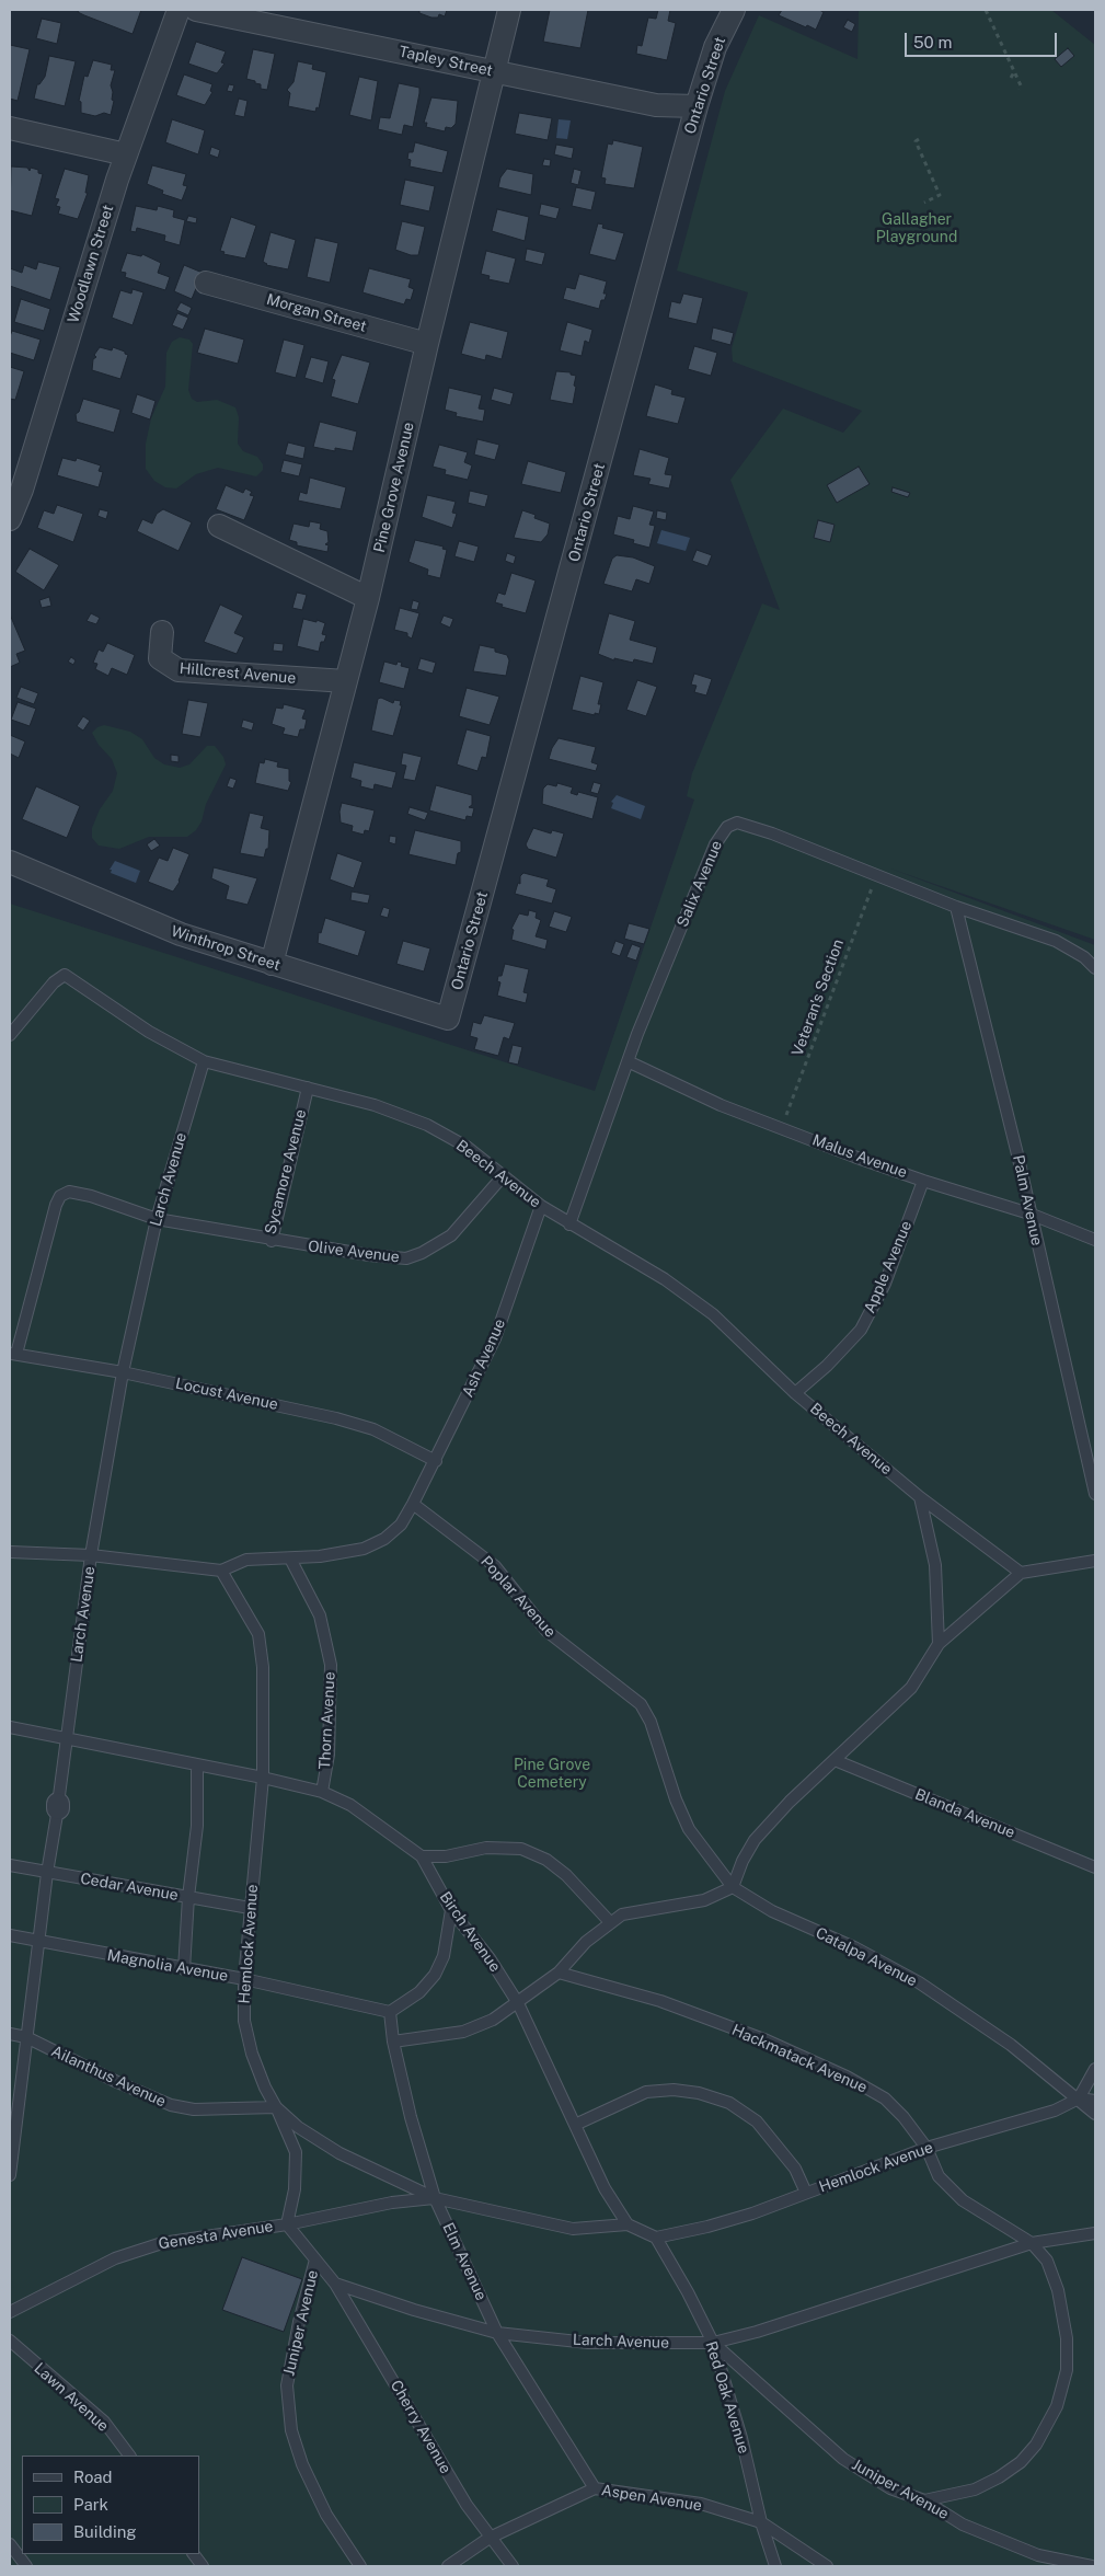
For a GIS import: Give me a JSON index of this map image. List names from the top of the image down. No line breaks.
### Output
{"streets":{"street":["Tapley Street","Ontario Street","Woodlawn Street","Morgan Street","Pine Grove Avenue","Hillcrest Avenue","Winthrop Street"],"lane":["Salix Avenue","Malus Avenue","Sycamore Avenue","Beech Avenue","Larch Avenue","Palm Avenue","Olive Avenue","Apple Avenue","Ash Avenue","Locust Avenue","Poplar Avenue","Thorn Avenue","Blanda Avenue","Cedar Avenue","Birch Avenue","Hemlock Avenue","Catalpa Avenue","Magnolia Avenue","Hackmatack Avenue","Ailanthus Avenue","Genesta Avenue","Elm Avenue","Juniper Avenue","Lawn Avenue","Red Oak Avenue","Cherry Avenue","Aspen Avenue"],"path":["Veteran's Section"]},"crossings":[["Tapley Street","Ontario Street"],["Tapley Street","Pine Grove Avenue"],["Ontario Street","Winthrop Street"],["Morgan Street","Pine Grove Avenue"],["Pine Grove Avenue","Hillcrest Avenue"],["Pine Grove Avenue","Winthrop Street"],["Salix Avenue","Veteran's Section"],["Salix Avenue","Malus Avenue"],["Salix Avenue","Beech Avenue"],["Salix Avenue","Palm Avenue"],["Veteran's Section","Malus Avenue"],["Malus Avenue","Palm Avenue"],["Malus Avenue","Apple Avenue"],["Sycamore Avenue","Beech Avenue"],["Sycamore Avenue","Larch Avenue"],["Sycamore Avenue","Olive Avenue"],["Sycamore Avenue","Locust Avenue"],["Beech Avenue","Larch Avenue"],["Beech Avenue","Olive Avenue"],["Beech Avenue","Apple Avenue"],["Beech Avenue","Ash Avenue"],["Larch Avenue","Locust Avenue"],["Larch Avenue","Cedar Avenue"],["Larch Avenue","Birch Avenue"],["Larch Avenue","Magnolia Avenue"],["Larch Avenue","Hackmatack Avenue"],["Larch Avenue","Ailanthus Avenue"],["Larch Avenue","Elm Avenue"],["Larch Avenue","Juniper Avenue"],["Larch Avenue","Red Oak Avenue"],["Larch Avenue","Cherry Avenue"],["Ash Avenue","Locust Avenue"],["Ash Avenue","Poplar Avenue"],["Poplar Avenue","Catalpa Avenue"],["Thorn Avenue","Birch Avenue"],["Cedar Avenue","Hemlock Avenue"],["Birch Avenue","Hemlock Avenue"],["Hemlock Avenue","Catalpa Avenue"],["Hemlock Avenue","Magnolia Avenue"],["Hemlock Avenue","Hackmatack Avenue"],["Hemlock Avenue","Ailanthus Avenue"],["Hemlock Avenue","Genesta Avenue"],["Hemlock Avenue","Elm Avenue"],["Hemlock Avenue","Red Oak Avenue"],["Magnolia Avenue","Elm Avenue"],["Hackmatack Avenue","Juniper Avenue"],["Genesta Avenue","Elm Avenue"],["Elm Avenue","Aspen Avenue"],["Juniper Avenue","Red Oak Avenue"],["Red Oak Avenue","Aspen Avenue"],["Cherry Avenue","Aspen Avenue"]],"parks":["Gallagher Playground","Pine Grove Cemetery"],"legend":["Road","Park","Building"],"scale_bar":"50 m"}
